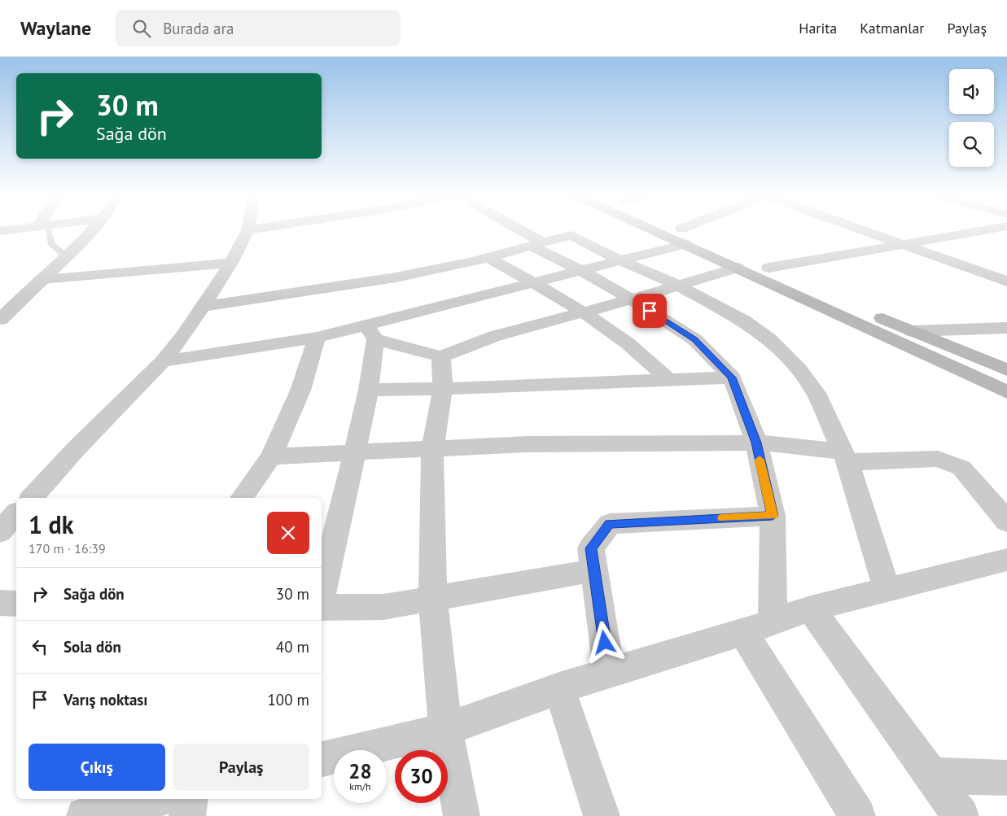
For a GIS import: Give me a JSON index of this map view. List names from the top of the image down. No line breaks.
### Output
{"page":{"header":"Waylane","search":"Burada ara","nav":["Harita","Katmanlar","Paylaş"],"turn":["30 m","Sağa dön"],"heading":["1 dk","170 m · 16:39"],"list":[{"name":"Sağa dön","value":"30 m"},{"name":"Sola dön","value":"40 m"},{"name":"Varış noktası","value":"100 m"}],"buttons":["Çıkış","Paylaş"],"speed":"28 km/h","limit":"30"}}
